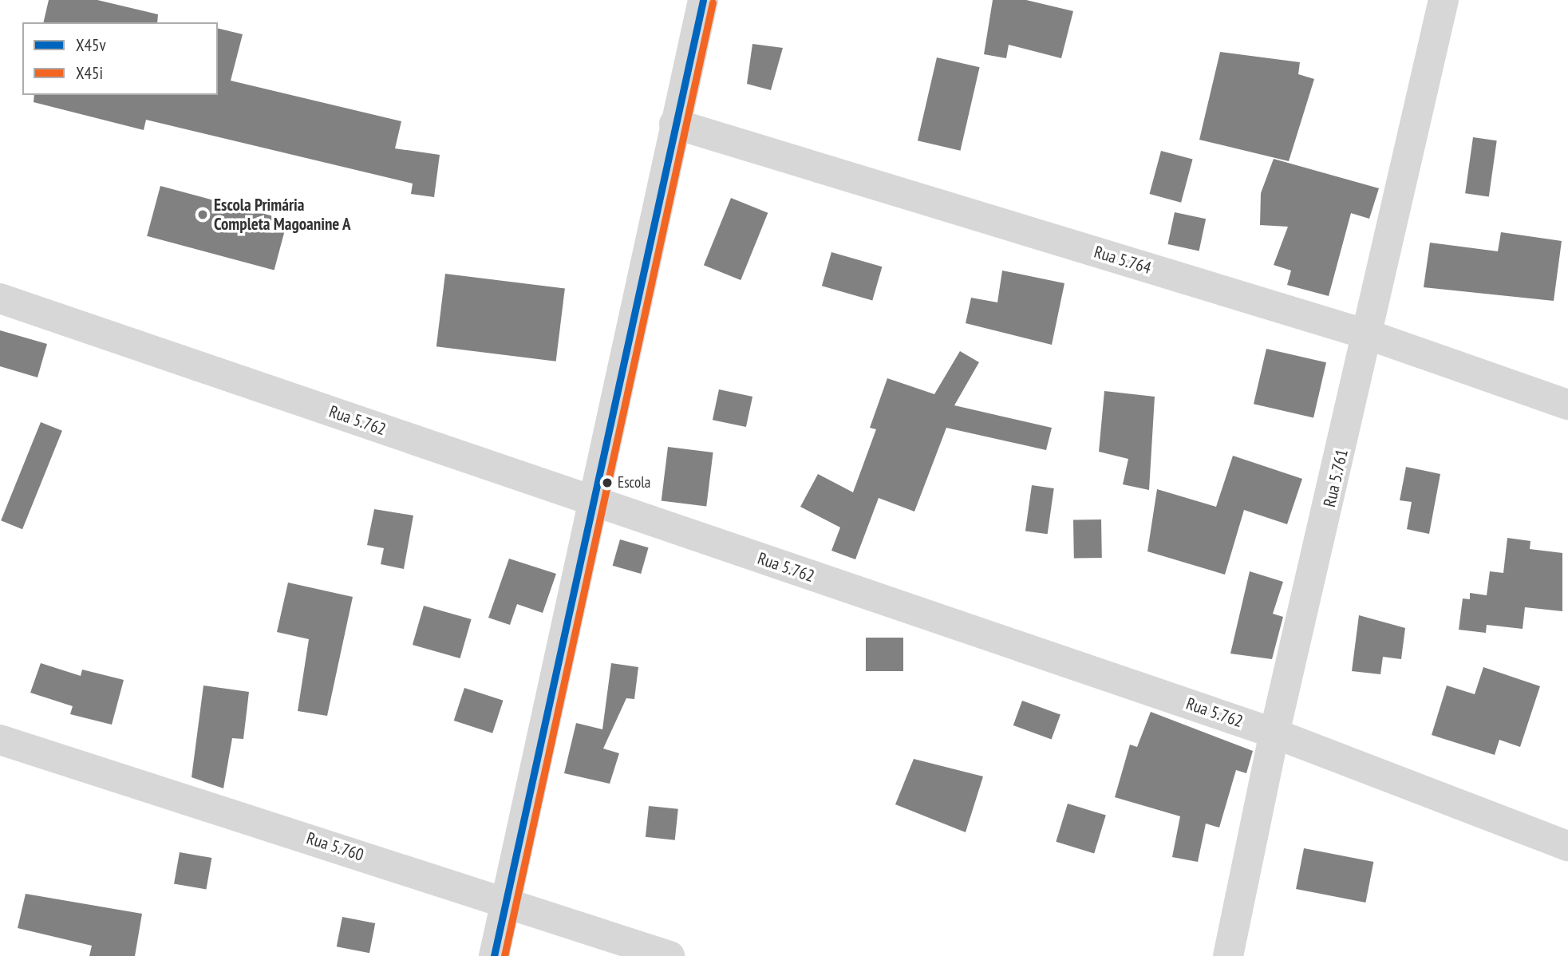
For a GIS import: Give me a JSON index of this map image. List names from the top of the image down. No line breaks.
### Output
{"streets":{"street":["Rua 5.764","Rua 5.762","Rua 5.761","Rua 5.760"]},"crossings":[["Rua 5.764","Rua 5.761"],["Rua 5.762","Rua 5.761"]],"places":["Escola Primária Completa Magoanine A","Escola"],"lines":["transit line X45v","transit line X45i"],"legend":["X45v","X45i"]}
